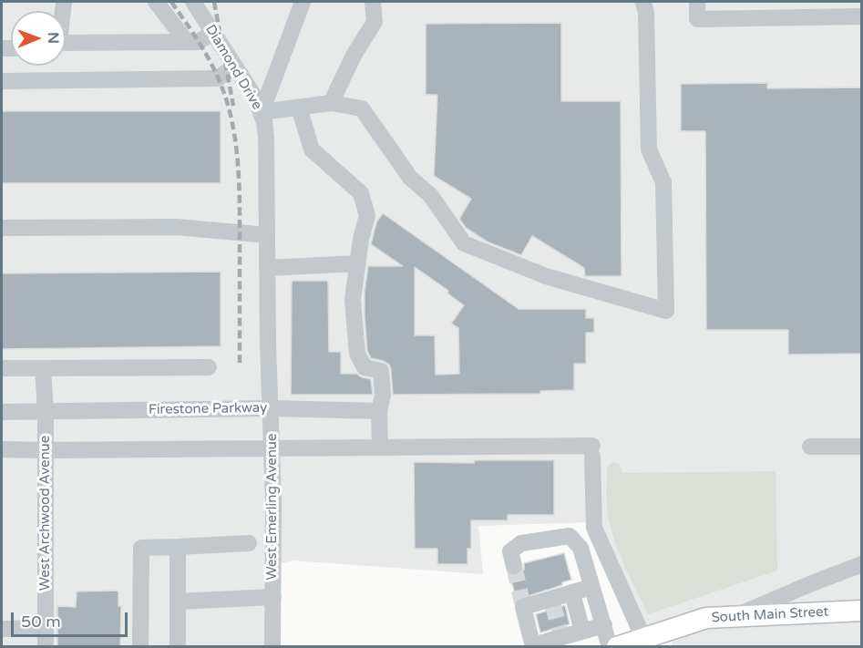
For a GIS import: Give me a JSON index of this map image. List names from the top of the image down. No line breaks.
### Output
{"streets":{"main road":["South Main Street"],"street":["Diamond Drive","Firestone Parkway","West Emerling Avenue","West Archwood Avenue"]},"crossings":[["Diamond Drive","West Emerling Avenue"],["Firestone Parkway","West Emerling Avenue"],["Firestone Parkway","West Archwood Avenue"]],"scale_bar":"50 m","north":"right"}
